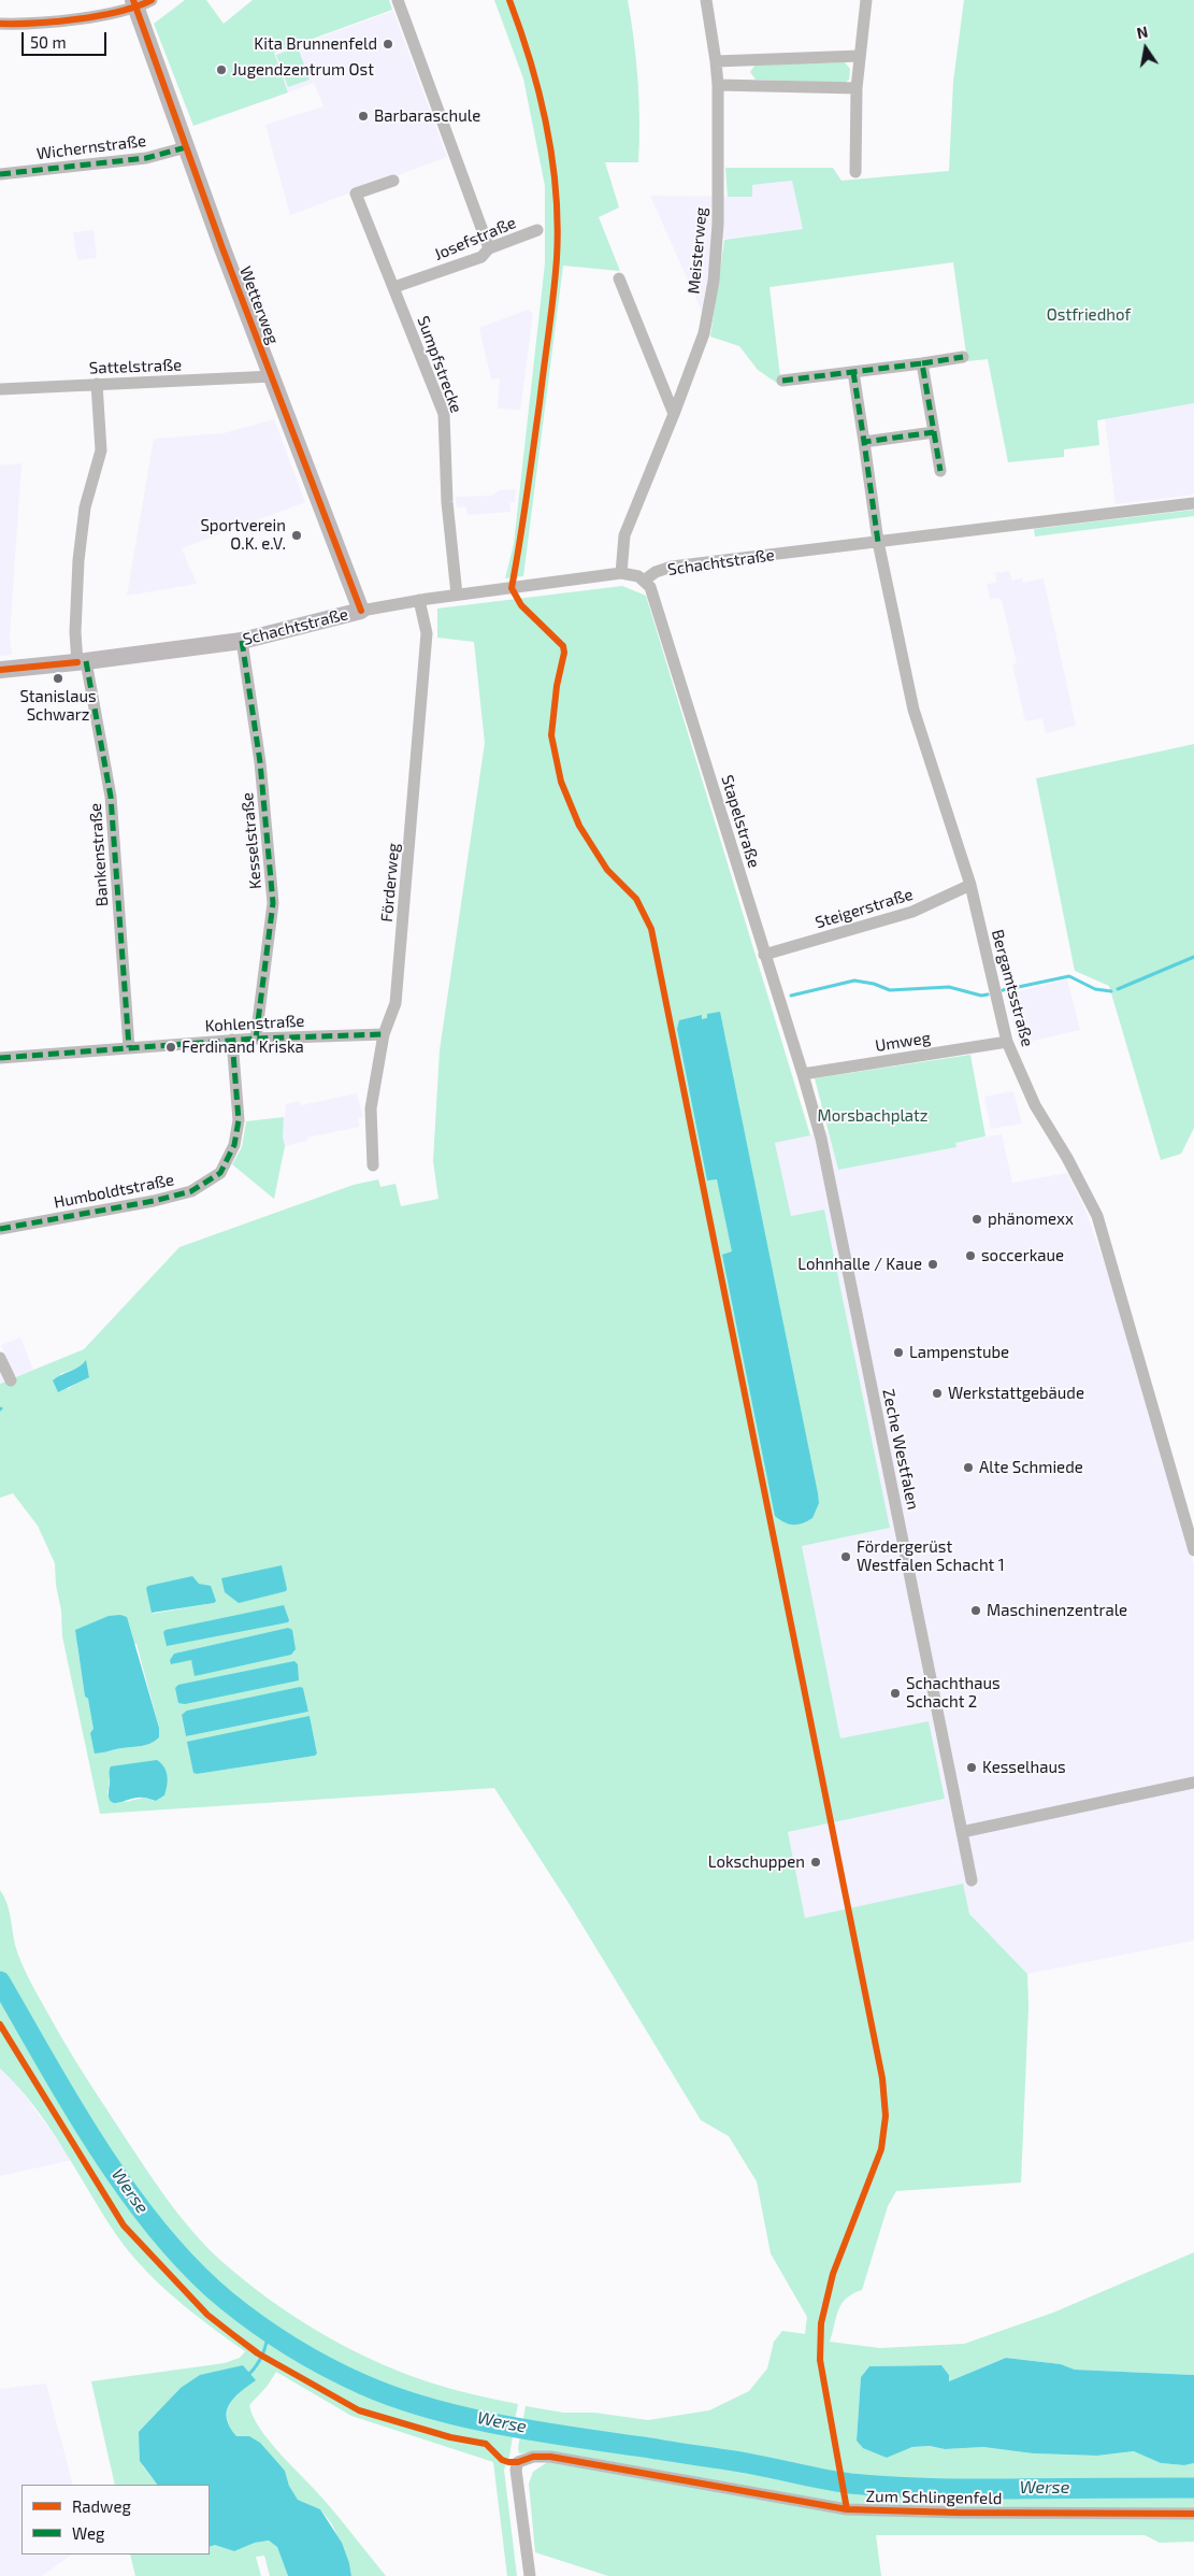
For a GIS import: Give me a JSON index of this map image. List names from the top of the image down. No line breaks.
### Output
{"streets":{"street":["Wichernstraße","Josefstraße","Meisterweg","Wetterweg","Sumpfstrecke","Sattelstraße","Schachtstraße","Stapelstraße","Kesselstraße","Bankenstraße","Förderweg","Steigerstraße","Bergamtsstraße","Kohlenstraße","Umweg","Humboldtstraße","Zeche Westfalen","Zum Schlingenfeld"]},"crossings":[["Wichernstraße","Wetterweg"],["Josefstraße","Sumpfstrecke"],["Meisterweg","Schachtstraße"],["Wetterweg","Sattelstraße"],["Wetterweg","Schachtstraße"],["Sumpfstrecke","Schachtstraße"],["Sattelstraße","Bankenstraße"],["Schachtstraße","Stapelstraße"],["Schachtstraße","Kesselstraße"],["Schachtstraße","Bankenstraße"],["Schachtstraße","Förderweg"],["Schachtstraße","Bergamtsstraße"],["Stapelstraße","Steigerstraße"],["Stapelstraße","Umweg"],["Stapelstraße","Zeche Westfalen"],["Kesselstraße","Kohlenstraße"],["Bankenstraße","Kohlenstraße"],["Förderweg","Kohlenstraße"],["Steigerstraße","Bergamtsstraße"],["Bergamtsstraße","Umweg"],["Kohlenstraße","Humboldtstraße"],["Umweg","Zeche Westfalen"]],"water":["Werse"],"parks":["Ostfriedhof","Morsbachplatz"],"places":["Kita Brunnenfeld","Jugendzentrum Ost","Barbaraschule","Sportverein O.K. e.V.","Stanislaus Schwarz","Ferdinand Kriska","phänomexx","soccerkaue","Lohnhalle / Kaue","Lampenstube","Werkstattgebäude","Alte Schmiede","Fördergerüst Westfalen Schacht 1","Maschinenzentrale","Schachthaus Schacht 2","Kesselhaus","Lokschuppen"],"legend":["Radweg","Weg"],"scale_bar":"50 m","north":"top"}
